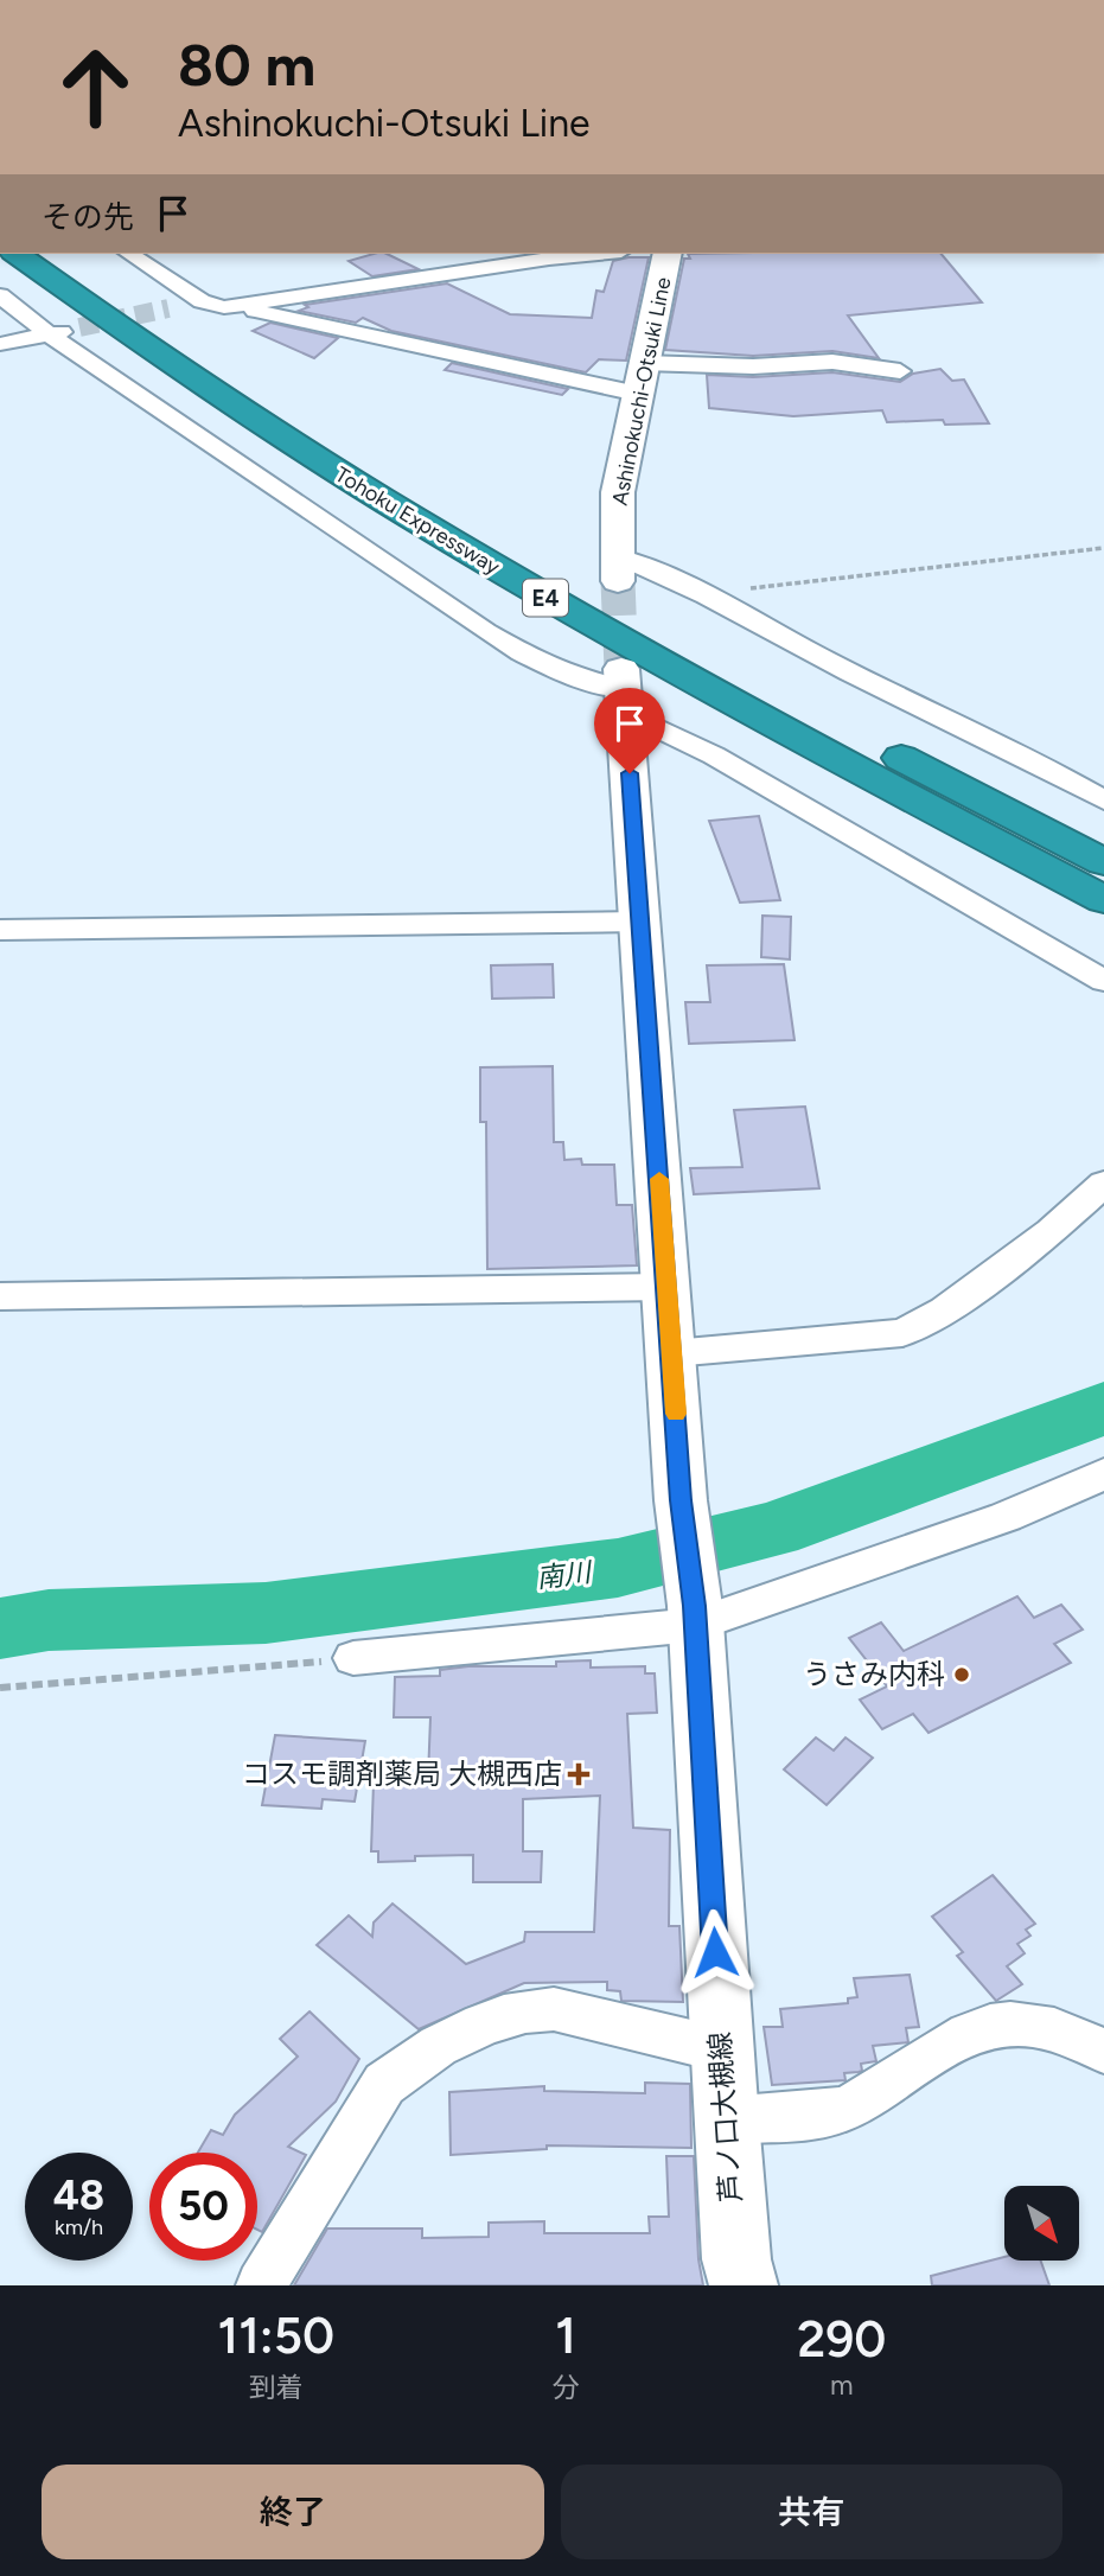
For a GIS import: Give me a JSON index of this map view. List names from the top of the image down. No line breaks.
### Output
{"streets":{"highway":["Tohoku Expressway","E4"],"main road":["Ashinokuchi-Otsuki Line","芦ノ口大槻線"]},"water":["南川"],"places":{"other":["うさみ内科"],"health":["コスモ調剤薬局 大槻西店"]},"north":"bottom right","page":{"turn":["80 m","Ashinokuchi-Otsuki Line"],"then":"その先","speed":"48 km/h","limit":"50","eta":["11:50","到着","1","分","290","m"],"buttons":["終了","共有"]}}
